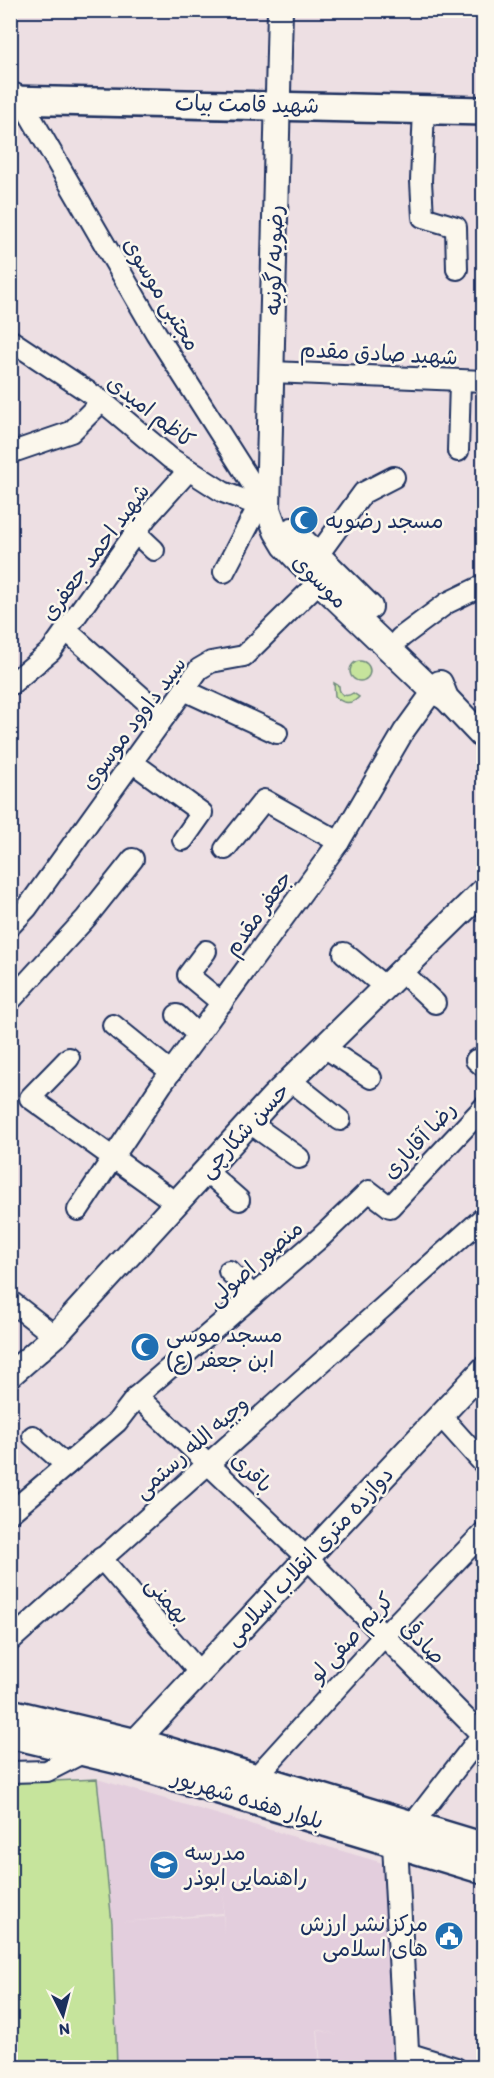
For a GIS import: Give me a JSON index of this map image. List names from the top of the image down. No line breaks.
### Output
{"streets":{"main road":["شهید قامت بیات","بلوار هفده شهریور"],"street":["رضویه/گونیه","مجتبی موسوی","شهید صادق مقدم","کاظم امیدی","شهید احمد جعفری","موسوی","سید داوود موسوی","جعفر مقدم","حسن شکارچی","رضا آقایاری","منصور اصولی","وجیه الله رستمی","باقری","دوازده متری انقلاب اسلامی","بهمنی","کریم صفی لو","صادقی"]},"crossings":[["شهید قامت بیات","رضویه/گونیه"],["شهید قامت بیات","مجتبی موسوی"],["رضویه/گونیه","مجتبی موسوی"],["رضویه/گونیه","شهید صادق مقدم"],["رضویه/گونیه","کاظم امیدی"],["رضویه/گونیه","موسوی"],["مجتبی موسوی","کاظم امیدی"],["مجتبی موسوی","موسوی"],["کاظم امیدی","شهید احمد جعفری"],["کاظم امیدی","موسوی"],["موسوی","سید داوود موسوی"],["موسوی","جعفر مقدم"],["رضا آقایاری","منصور اصولی"],["منصور اصولی","باقری"],["وجیه الله رستمی","باقری"],["وجیه الله رستمی","بهمنی"],["باقری","دوازده متری انقلاب اسلامی"],["باقری","صادقی"],["دوازده متری انقلاب اسلامی","بهمنی"],["دوازده متری انقلاب اسلامی","صادقی"],["دوازده متری انقلاب اسلامی","بلوار هفده شهریور"],["کریم صفی لو","صادقی"],["کریم صفی لو","بلوار هفده شهریور"]],"places":{"mosque":["مسجد رضویه","مسجد موسی ابن جعفر (ع)"],"school or university":["مدرسه راهنمایی ابوذر"],"public building":["مرکز نشر ارزش های اسلامی"]},"north":"bottom"}
